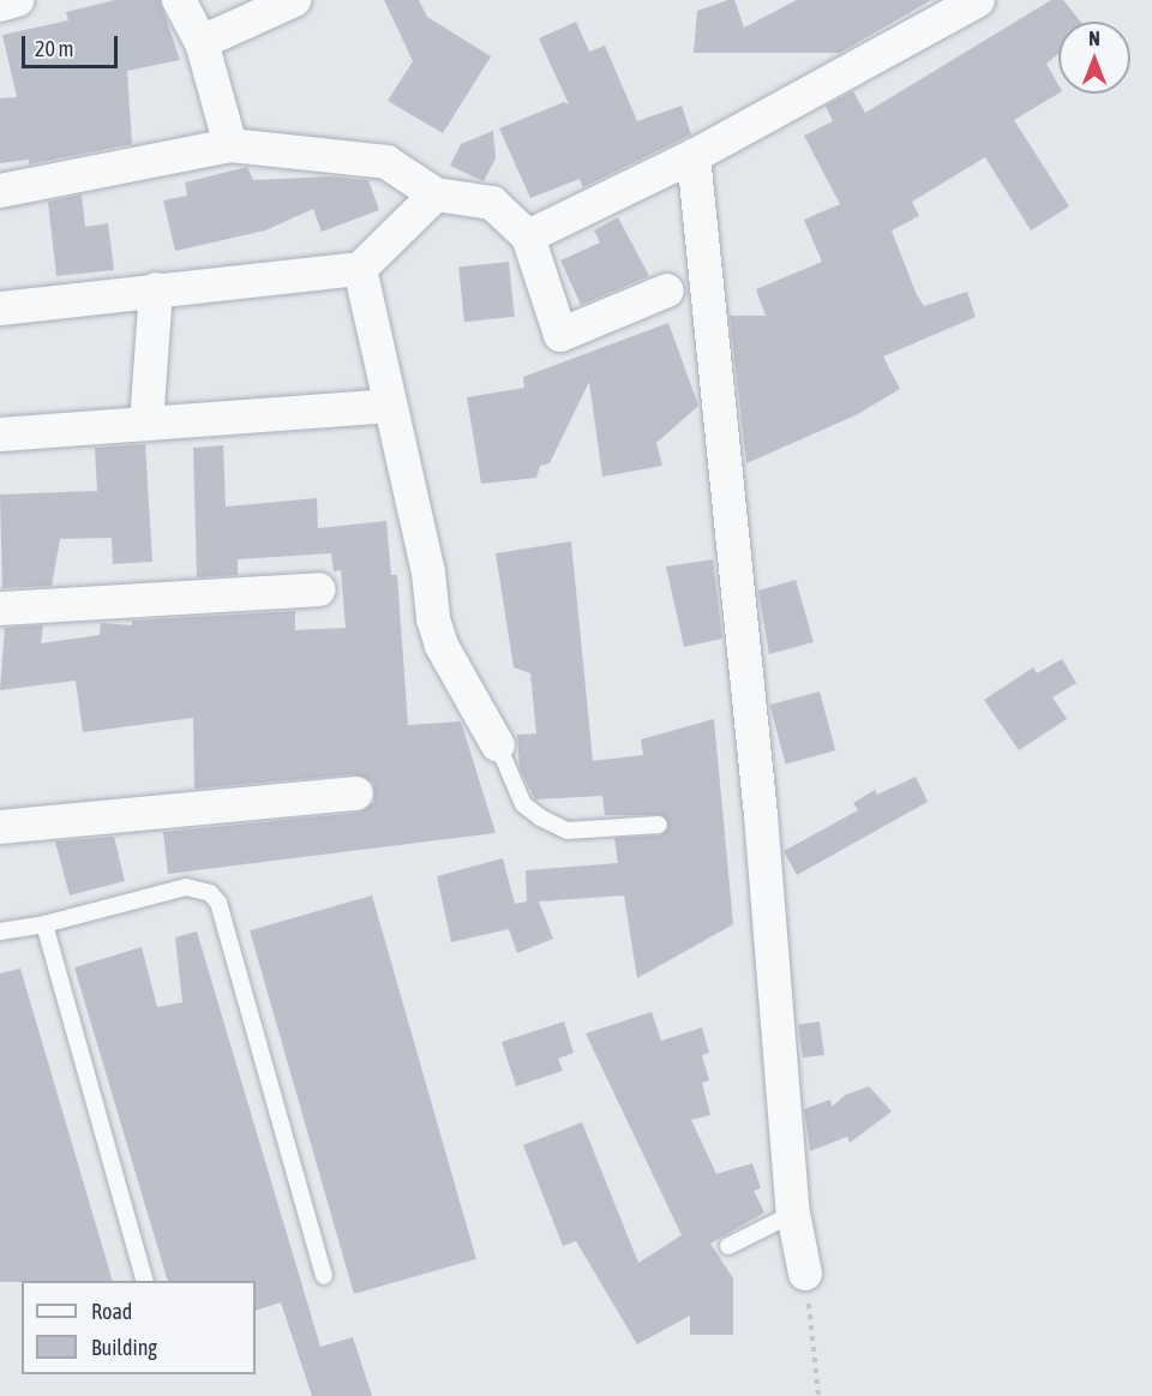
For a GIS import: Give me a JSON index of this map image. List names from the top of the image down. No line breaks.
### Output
{"legend":["Road","Building"],"scale_bar":"20 m","north":"top"}
